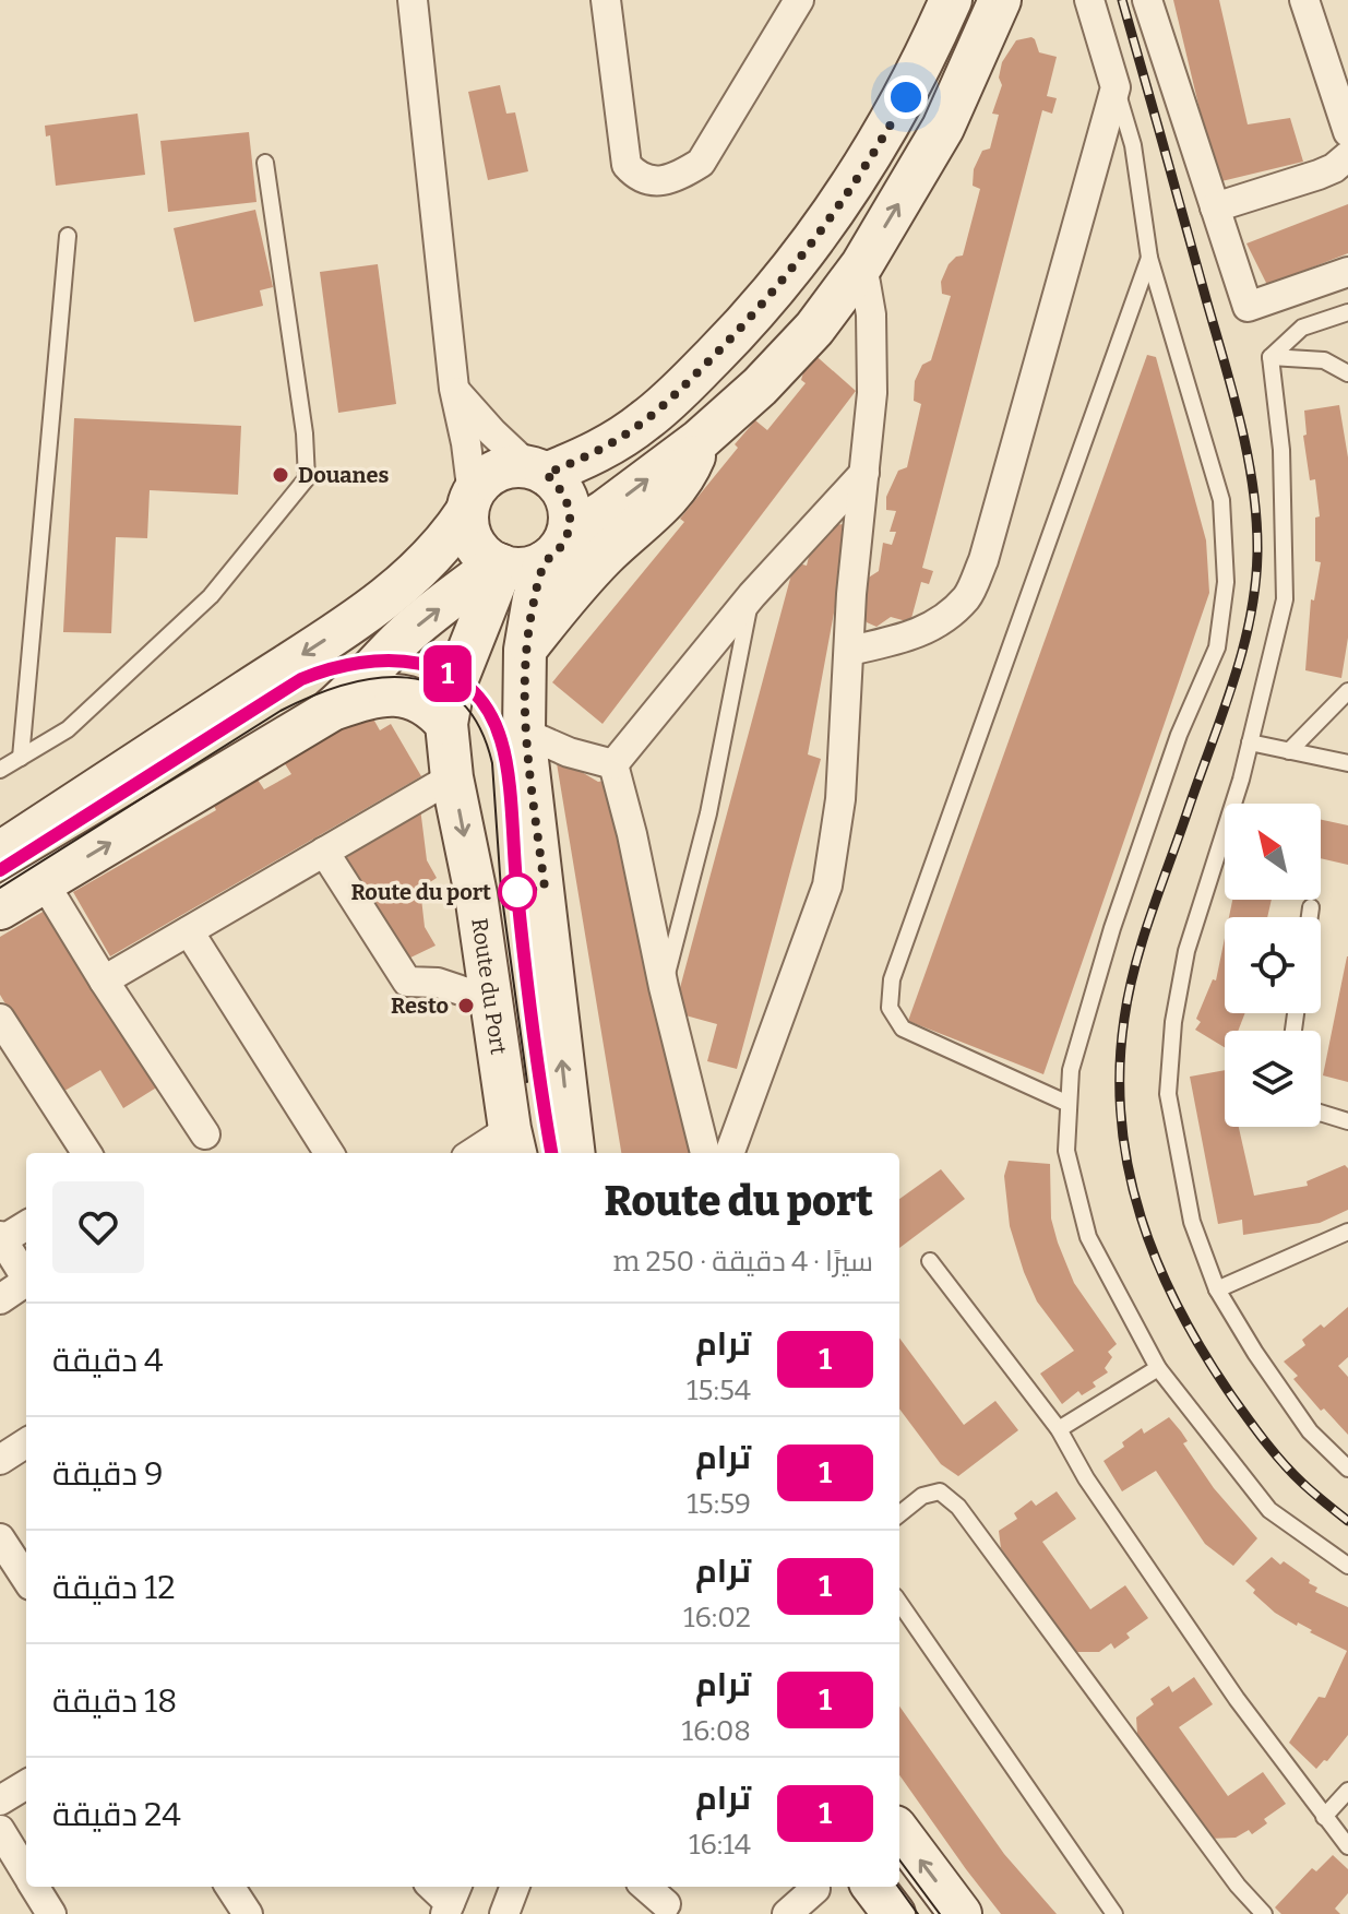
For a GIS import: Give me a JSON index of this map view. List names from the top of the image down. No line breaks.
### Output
{"streets":{"main road":["Route du Port"]},"places":["Douanes","Route du port","Resto"],"lines":["tram line 1"],"north":"top left","page":{"on_map":"1","heading":["Route du port","سيرًا · 4 دقيقة · 250 m"],"list":[{"mark":"1","name":"ترام","note":"15:54","value":"4 دقيقة"},{"mark":"1","name":"ترام","note":"15:59","value":"9 دقيقة"},{"mark":"1","name":"ترام","note":"16:02","value":"12 دقيقة"},{"mark":"1","name":"ترام","note":"16:08","value":"18 دقيقة"},{"mark":"1","name":"ترام","note":"16:14","value":"24 دقيقة"}]}}
